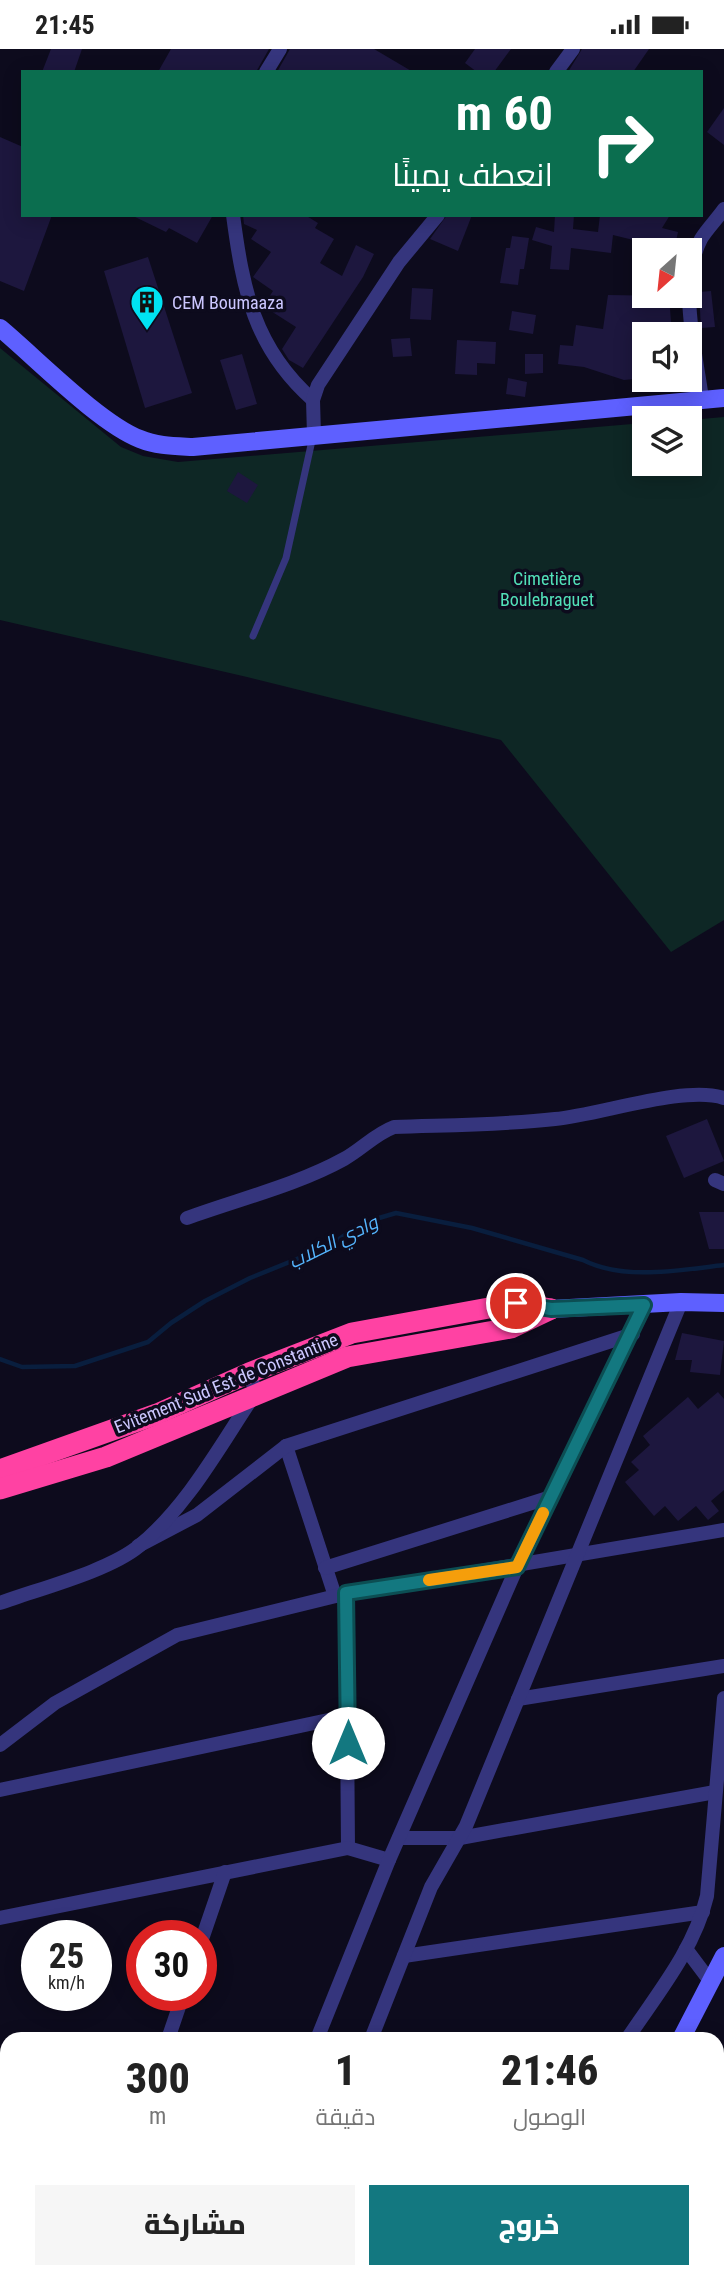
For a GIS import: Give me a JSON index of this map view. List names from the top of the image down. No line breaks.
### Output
{"streets":{"highway":["Evitement Sud Est de Constantine"]},"water":["وادي الكلاب"],"parks":["Cimetière Boulebraguet"],"places":{"building":["CEM Boumaaza"]},"north":"bottom left","page":{"status":"21:45","turn":["60 m","انعطف يمينًا"],"speed":"25 km/h","limit":"30","eta":["21:46","الوصول","1","دقيقة","300","m"],"buttons":["خروج","مشاركة"]}}
